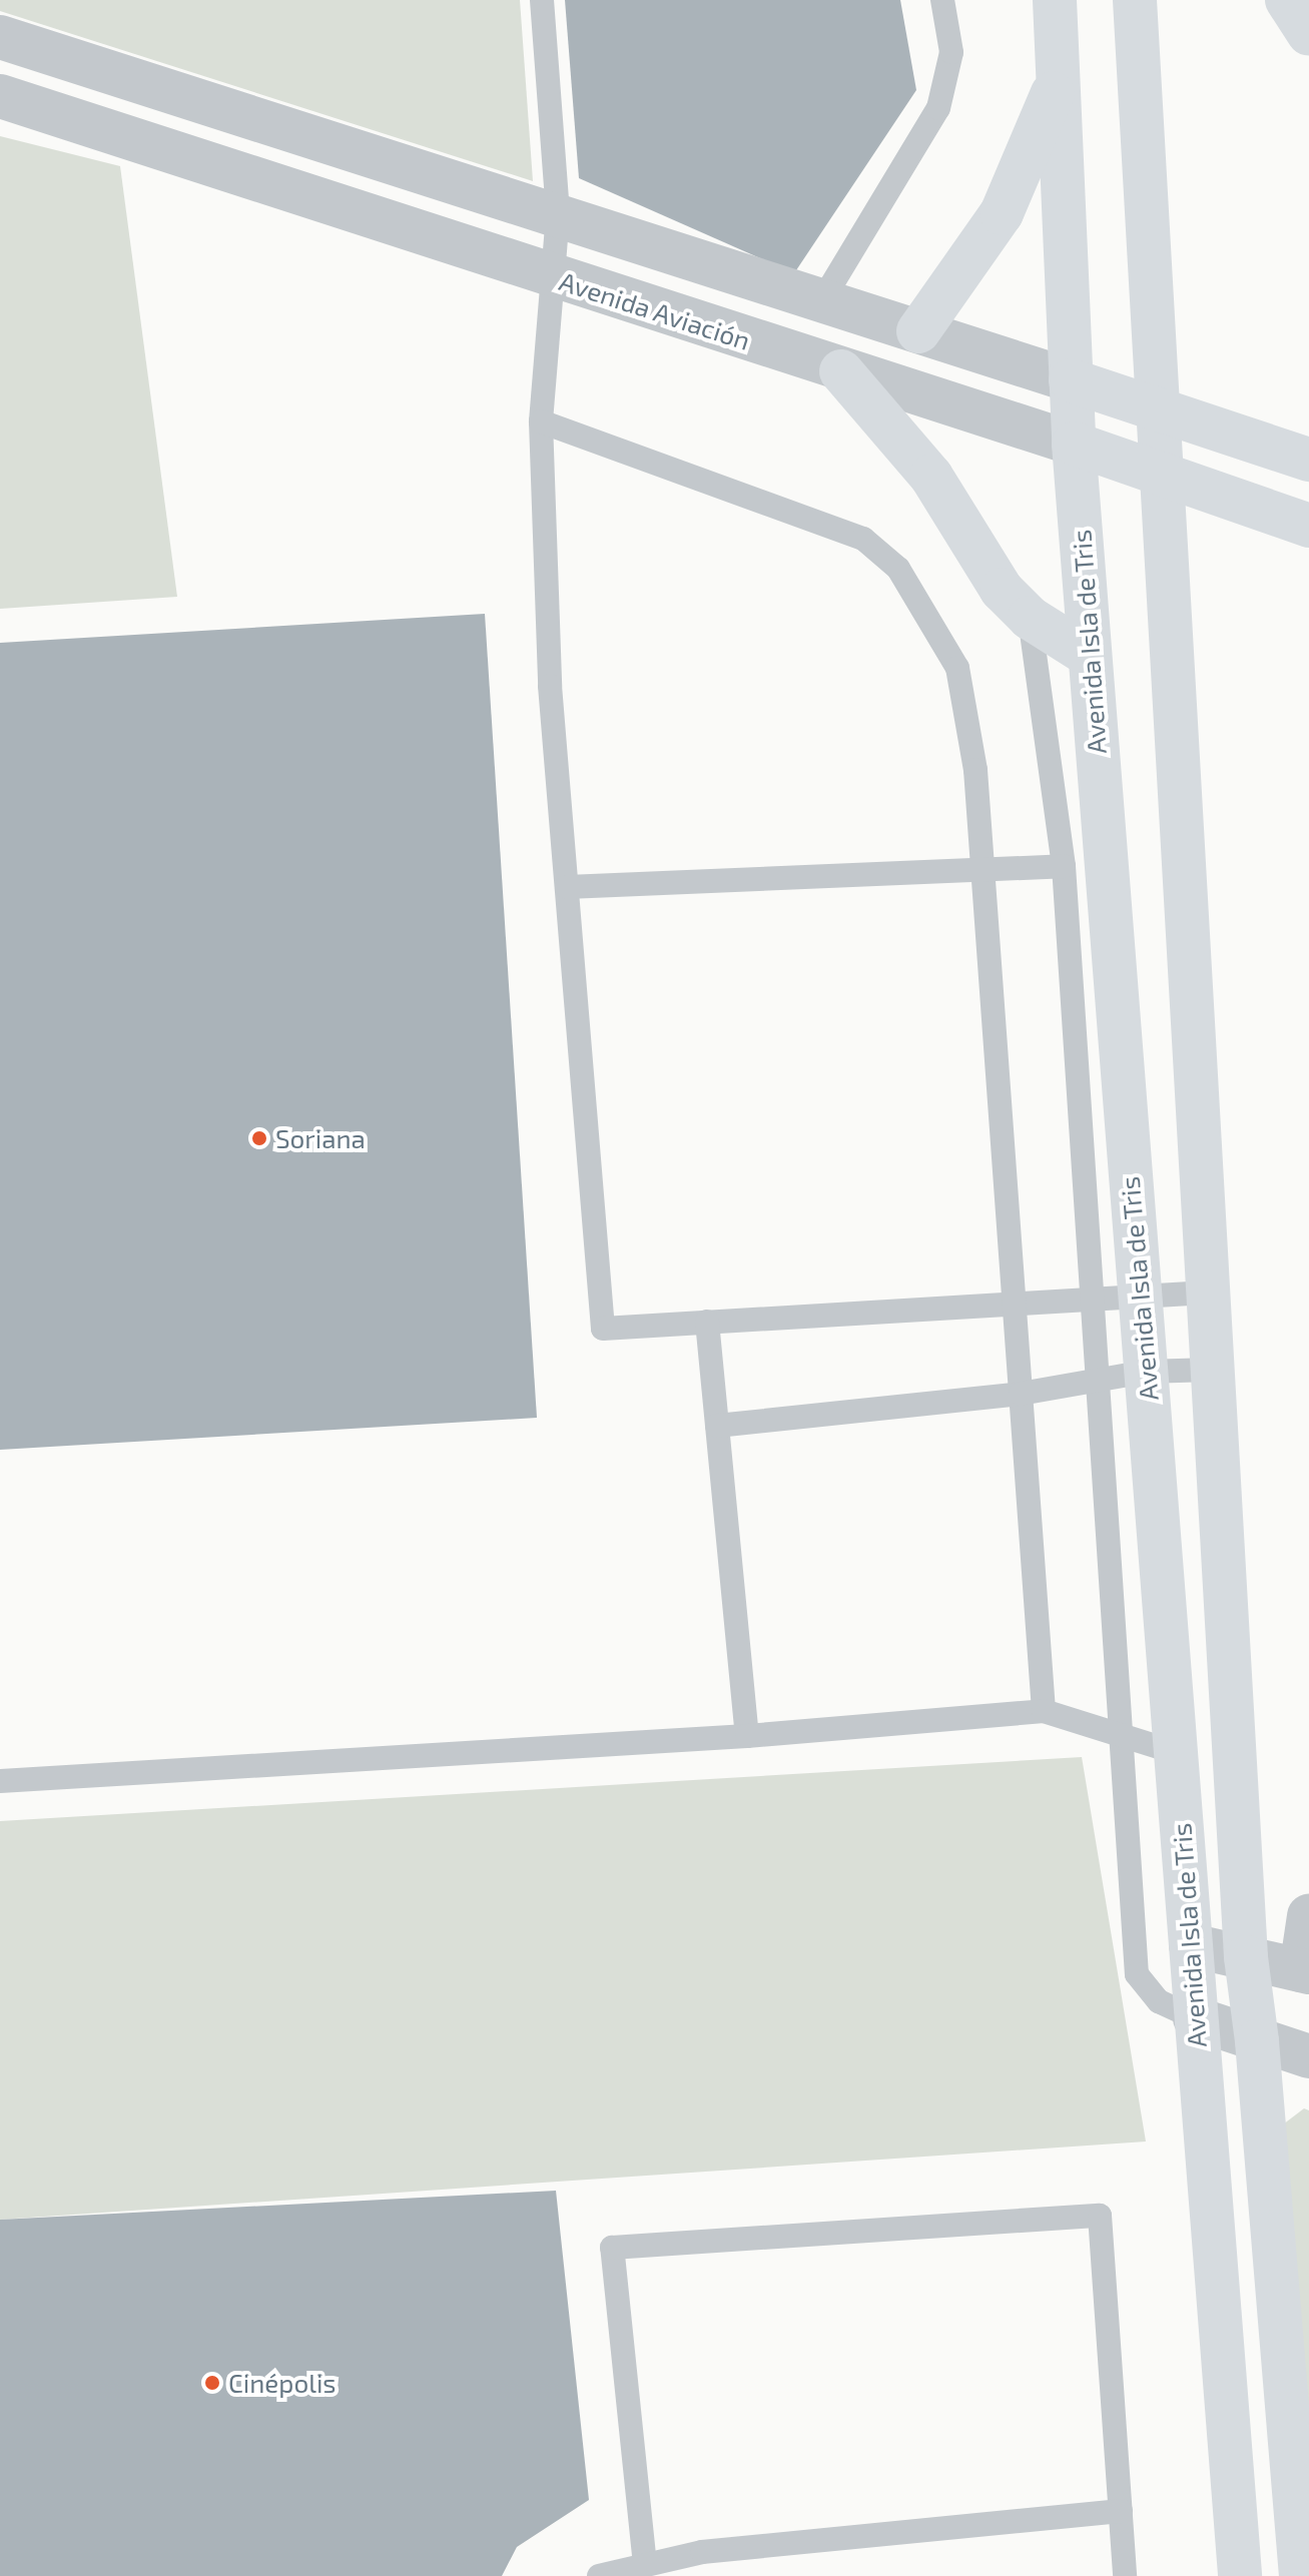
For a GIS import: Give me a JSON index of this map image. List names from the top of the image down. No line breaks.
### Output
{"streets":{"main road":["Avenida Aviación","Avenida Isla de Tris"]},"crossings":[["Avenida Aviación","Avenida Isla de Tris"]],"places":["Soriana","Cinépolis"]}
